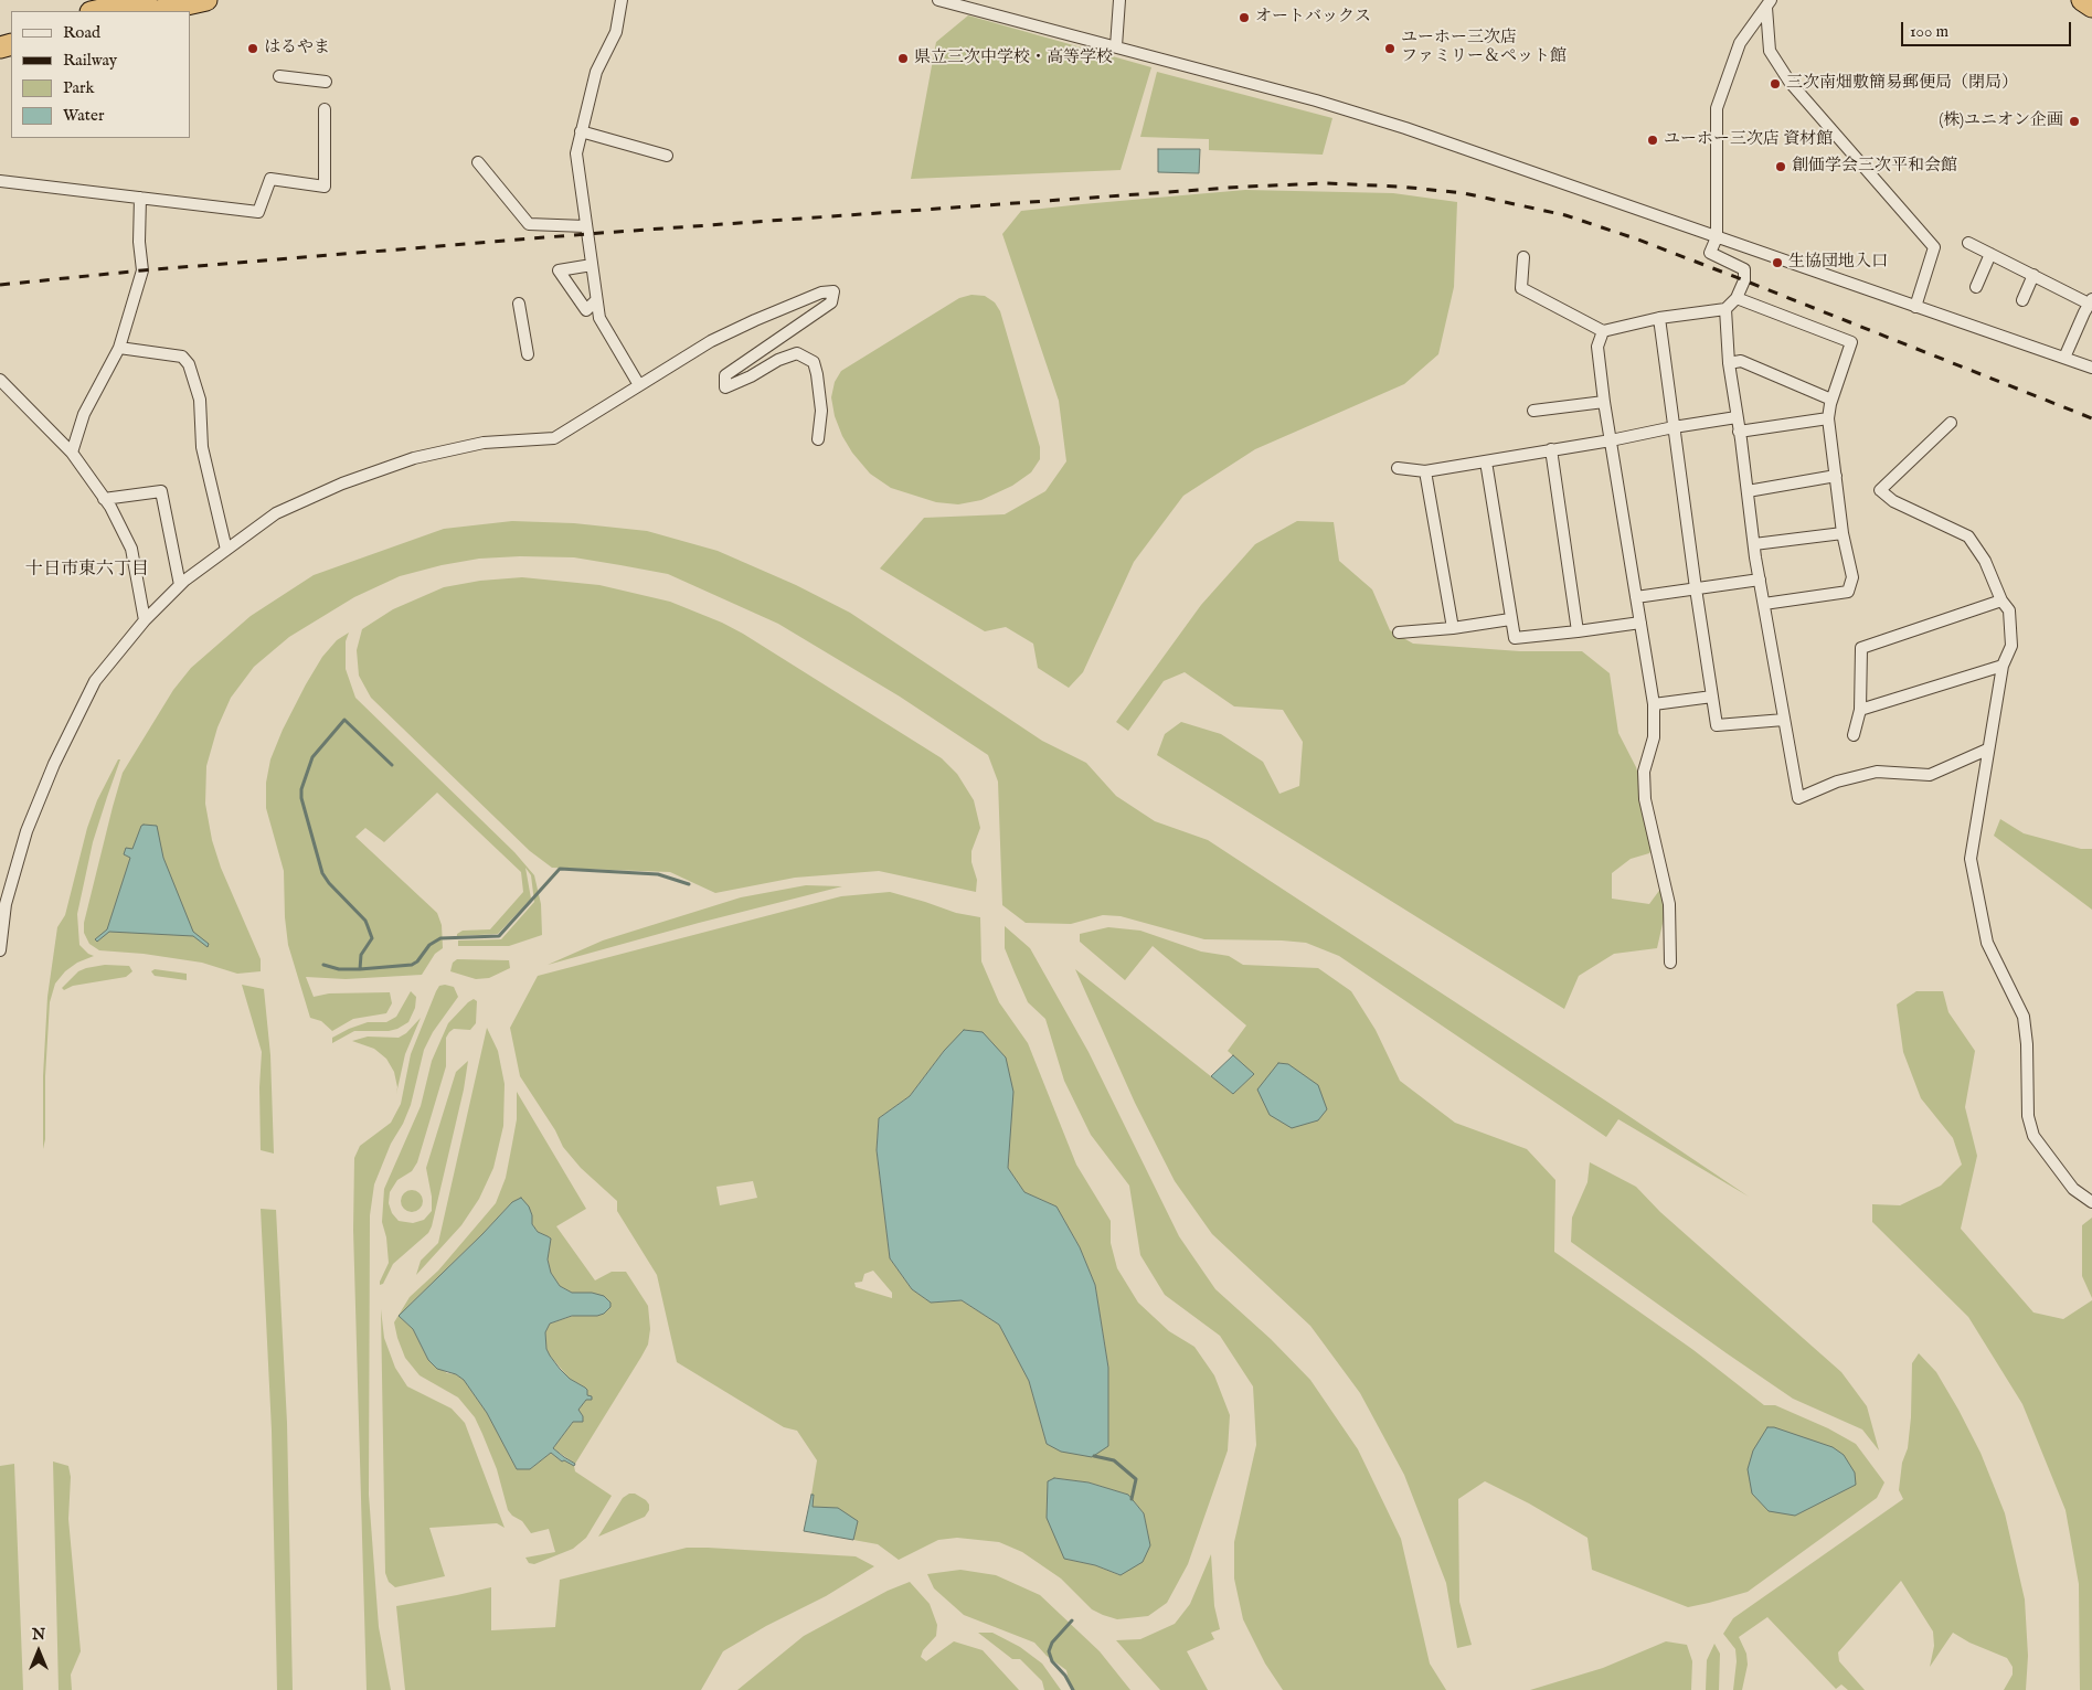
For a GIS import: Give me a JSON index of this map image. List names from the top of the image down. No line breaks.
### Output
{"districts":["十日市東六丁目"],"places":["オートバックス","はるやま","ユーホー三次店 ファミリー＆ペット館","県立三次中学校・高等学校","三次南畑敷簡易郵便局（閉局）","(株)ユニオン企画","ユーホー三次店 資材館","創価学会三次平和会館","生協団地入口"],"legend":["Road","Railway","Park","Water"],"scale_bar":"100 m","north":"top"}
